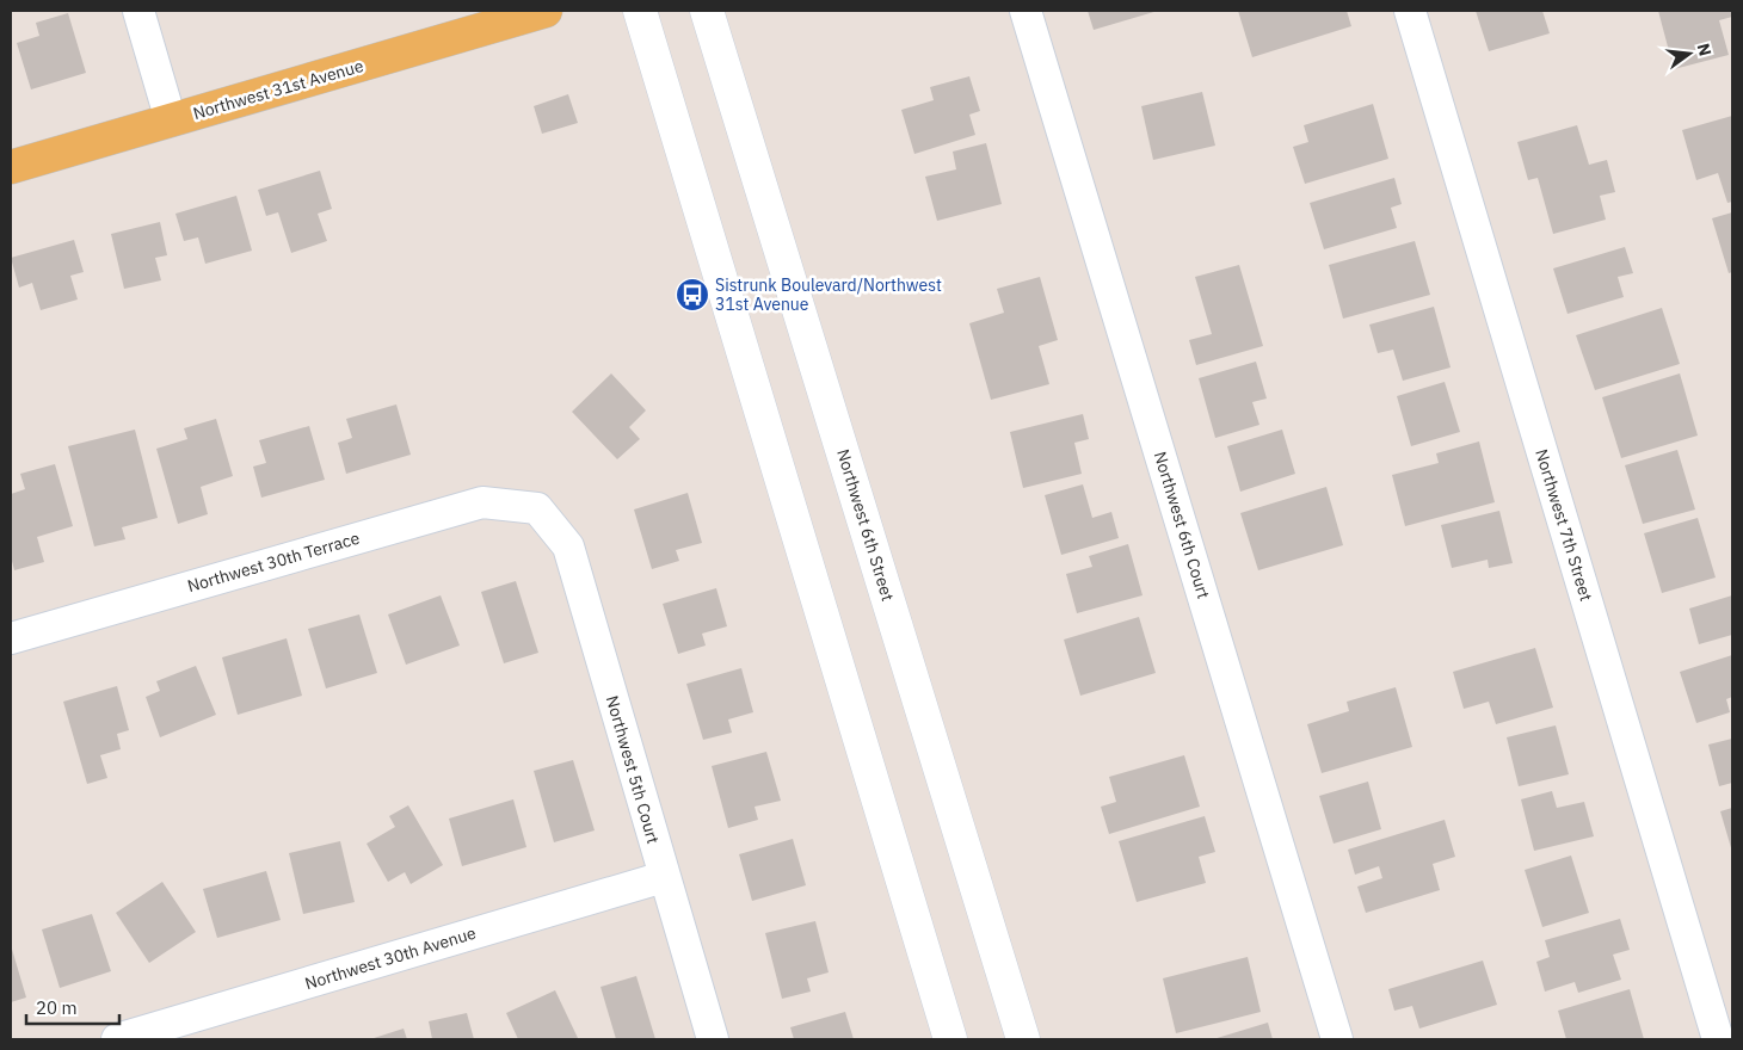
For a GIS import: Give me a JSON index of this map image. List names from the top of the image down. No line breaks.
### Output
{"streets":{"main road":["Northwest 31st Avenue"],"street":["Northwest 6th Street","Northwest 6th Court","Northwest 7th Street","Northwest 30th Terrace","Northwest 5th Court","Northwest 30th Avenue"]},"crossings":[["Northwest 30th Terrace","Northwest 5th Court"],["Northwest 5th Court","Northwest 30th Avenue"]],"places":{"bus stop":["Sistrunk Boulevard/Northwest 31st Avenue"]},"scale_bar":"20 m","north":"right"}
